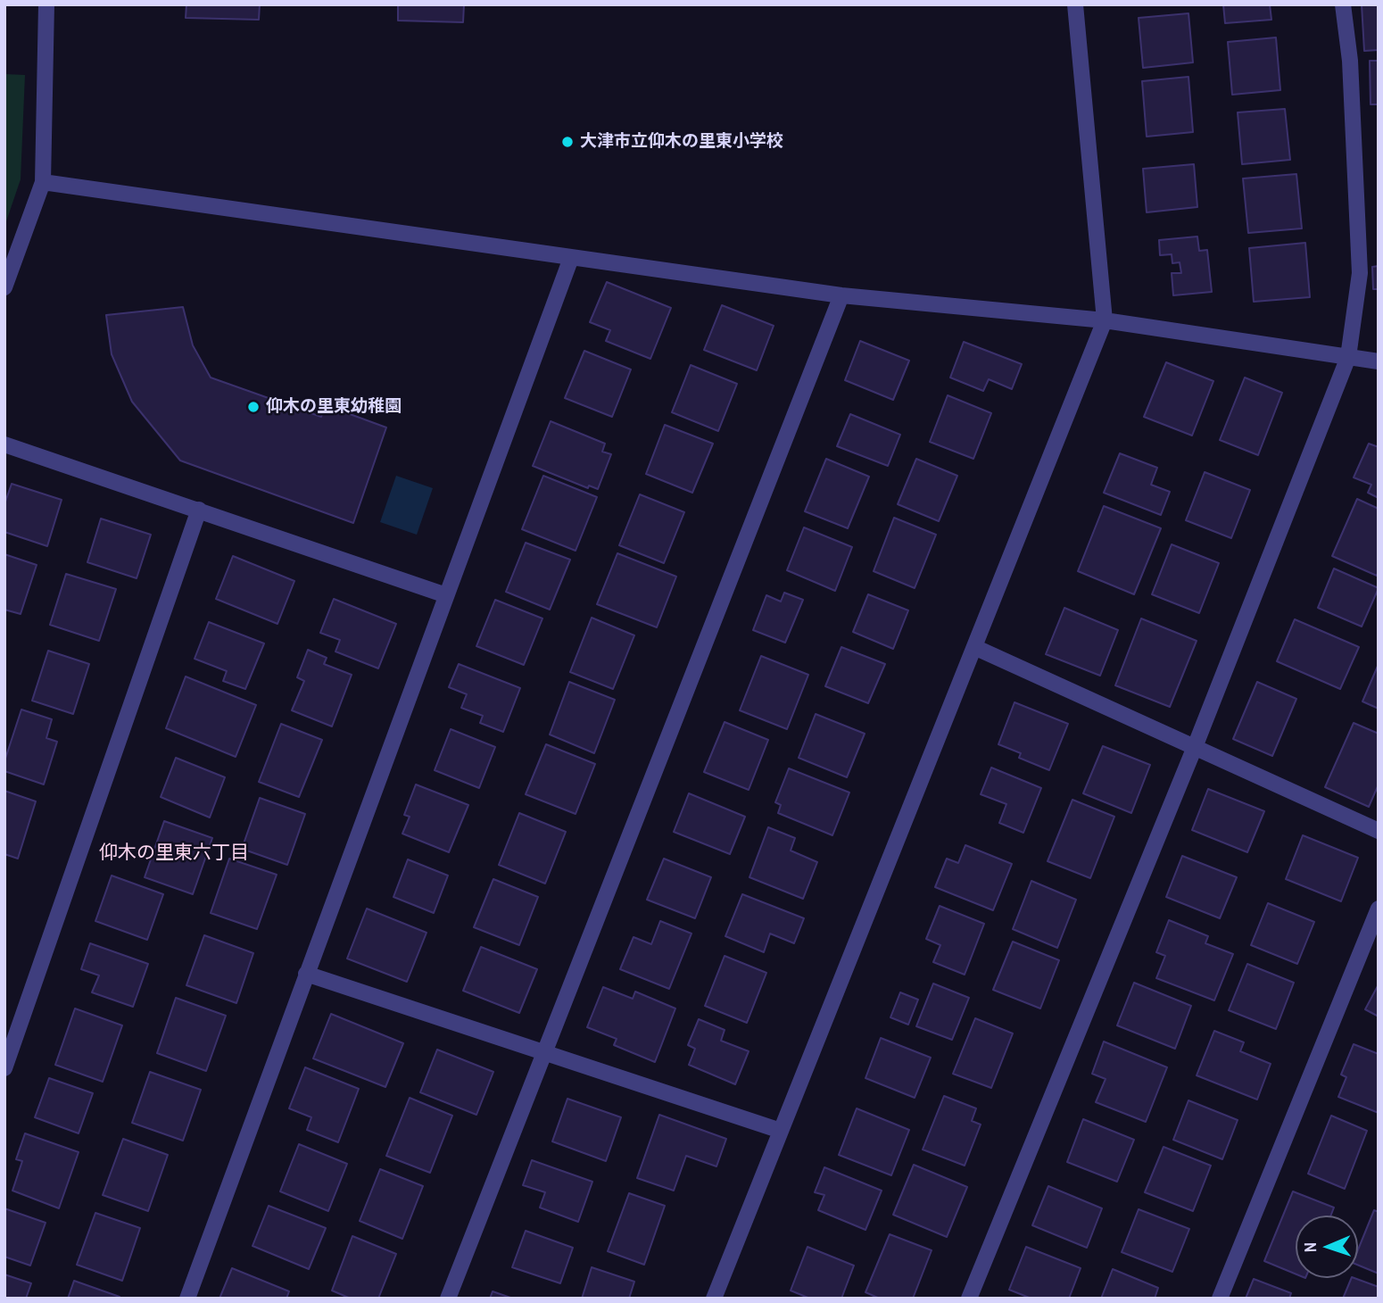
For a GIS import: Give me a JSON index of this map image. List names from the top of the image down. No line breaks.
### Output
{"districts":["仰木の里東六丁目"],"places":["大津市立仰木の里東小学校","仰木の里東幼稚園"],"north":"left"}
